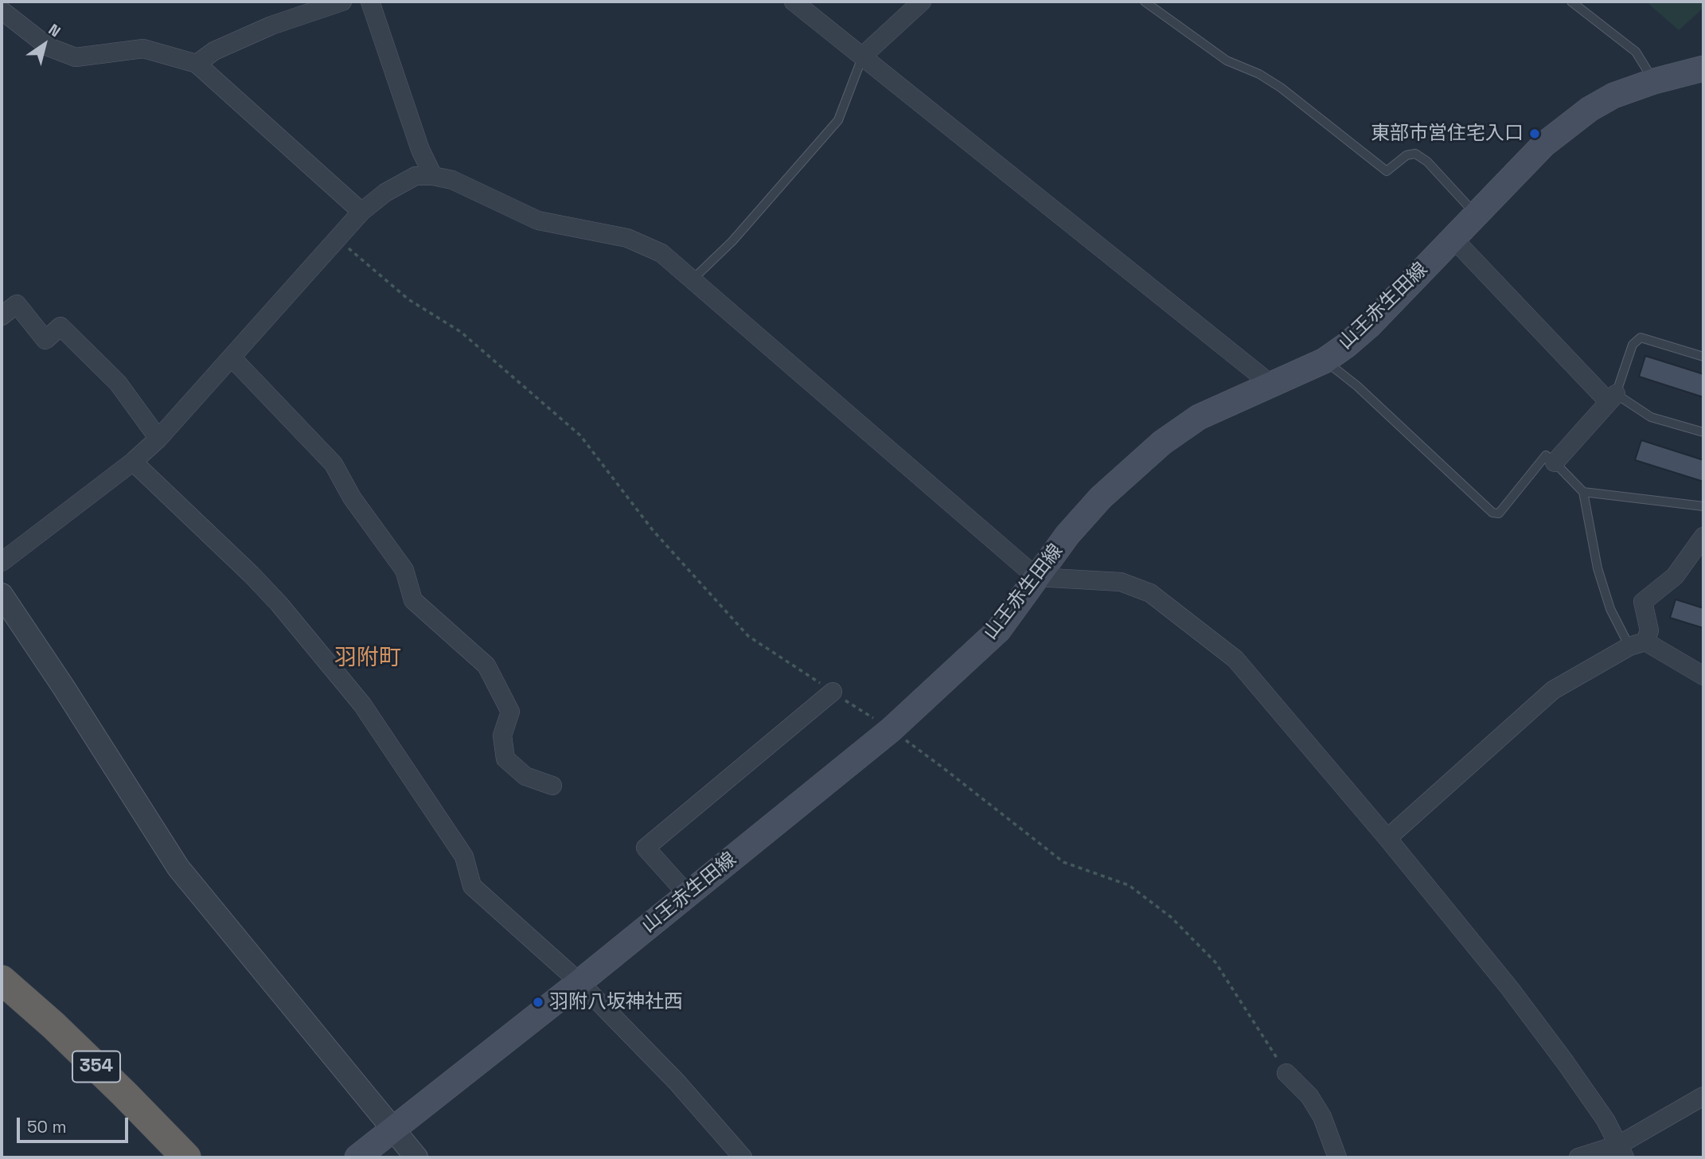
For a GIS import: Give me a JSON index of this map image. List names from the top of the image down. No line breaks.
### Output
{"streets":{"highway":["354"],"main road":["山王赤生田線"]},"districts":["羽附町"],"places":["東部市営住宅入口","羽附八坂神社西"],"scale_bar":"50 m","north":"top right"}
